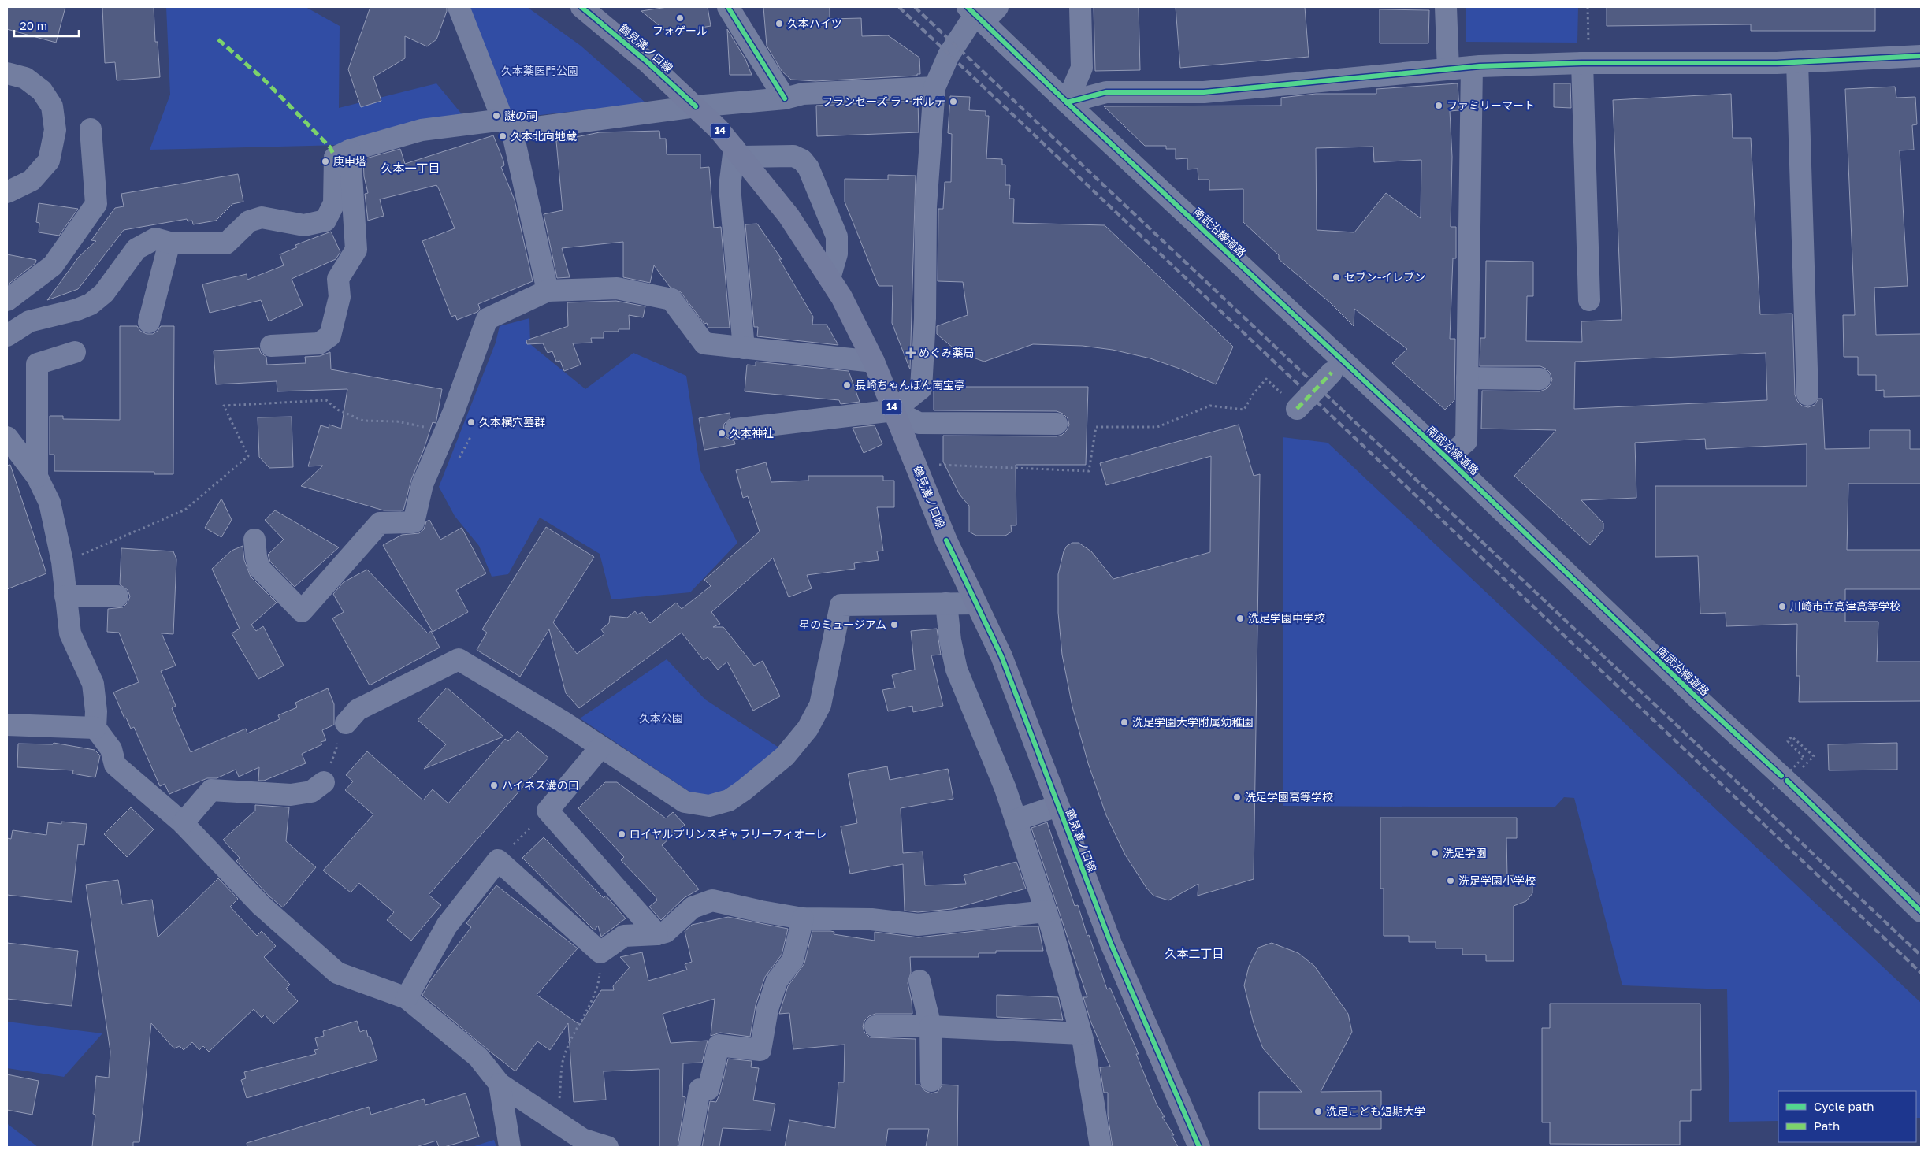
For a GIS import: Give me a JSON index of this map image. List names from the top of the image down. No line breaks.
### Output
{"streets":{"main road":["鶴見溝ノ口線","14"],"street":["南武沿線道路"]},"districts":["久本一丁目","久本二丁目"],"parks":["久本薬医門公園","久本公園"],"places":{"other":["フォゲール","久本ハイツ","フランセーズ ラ・ポルテ","ファミリーマート","謎の祠","久本北向地蔵","庚申塔","セブン-イレブン","長崎ちゃんぽん南宝亭","久本横穴墓群","久本神社","川崎市立高津高等学校","洗足学園中学校","星のミュージアム","洗足学園大学附属幼稚園","ハイネス溝の口","洗足学園高等学校","ロイヤルプリンスギャラリーフィオーレ","洗足学園","洗足学園小学校","洗足こども短期大学"],"health":["めぐみ薬局"]},"legend":["Cycle path","Path"],"scale_bar":"20 m"}
